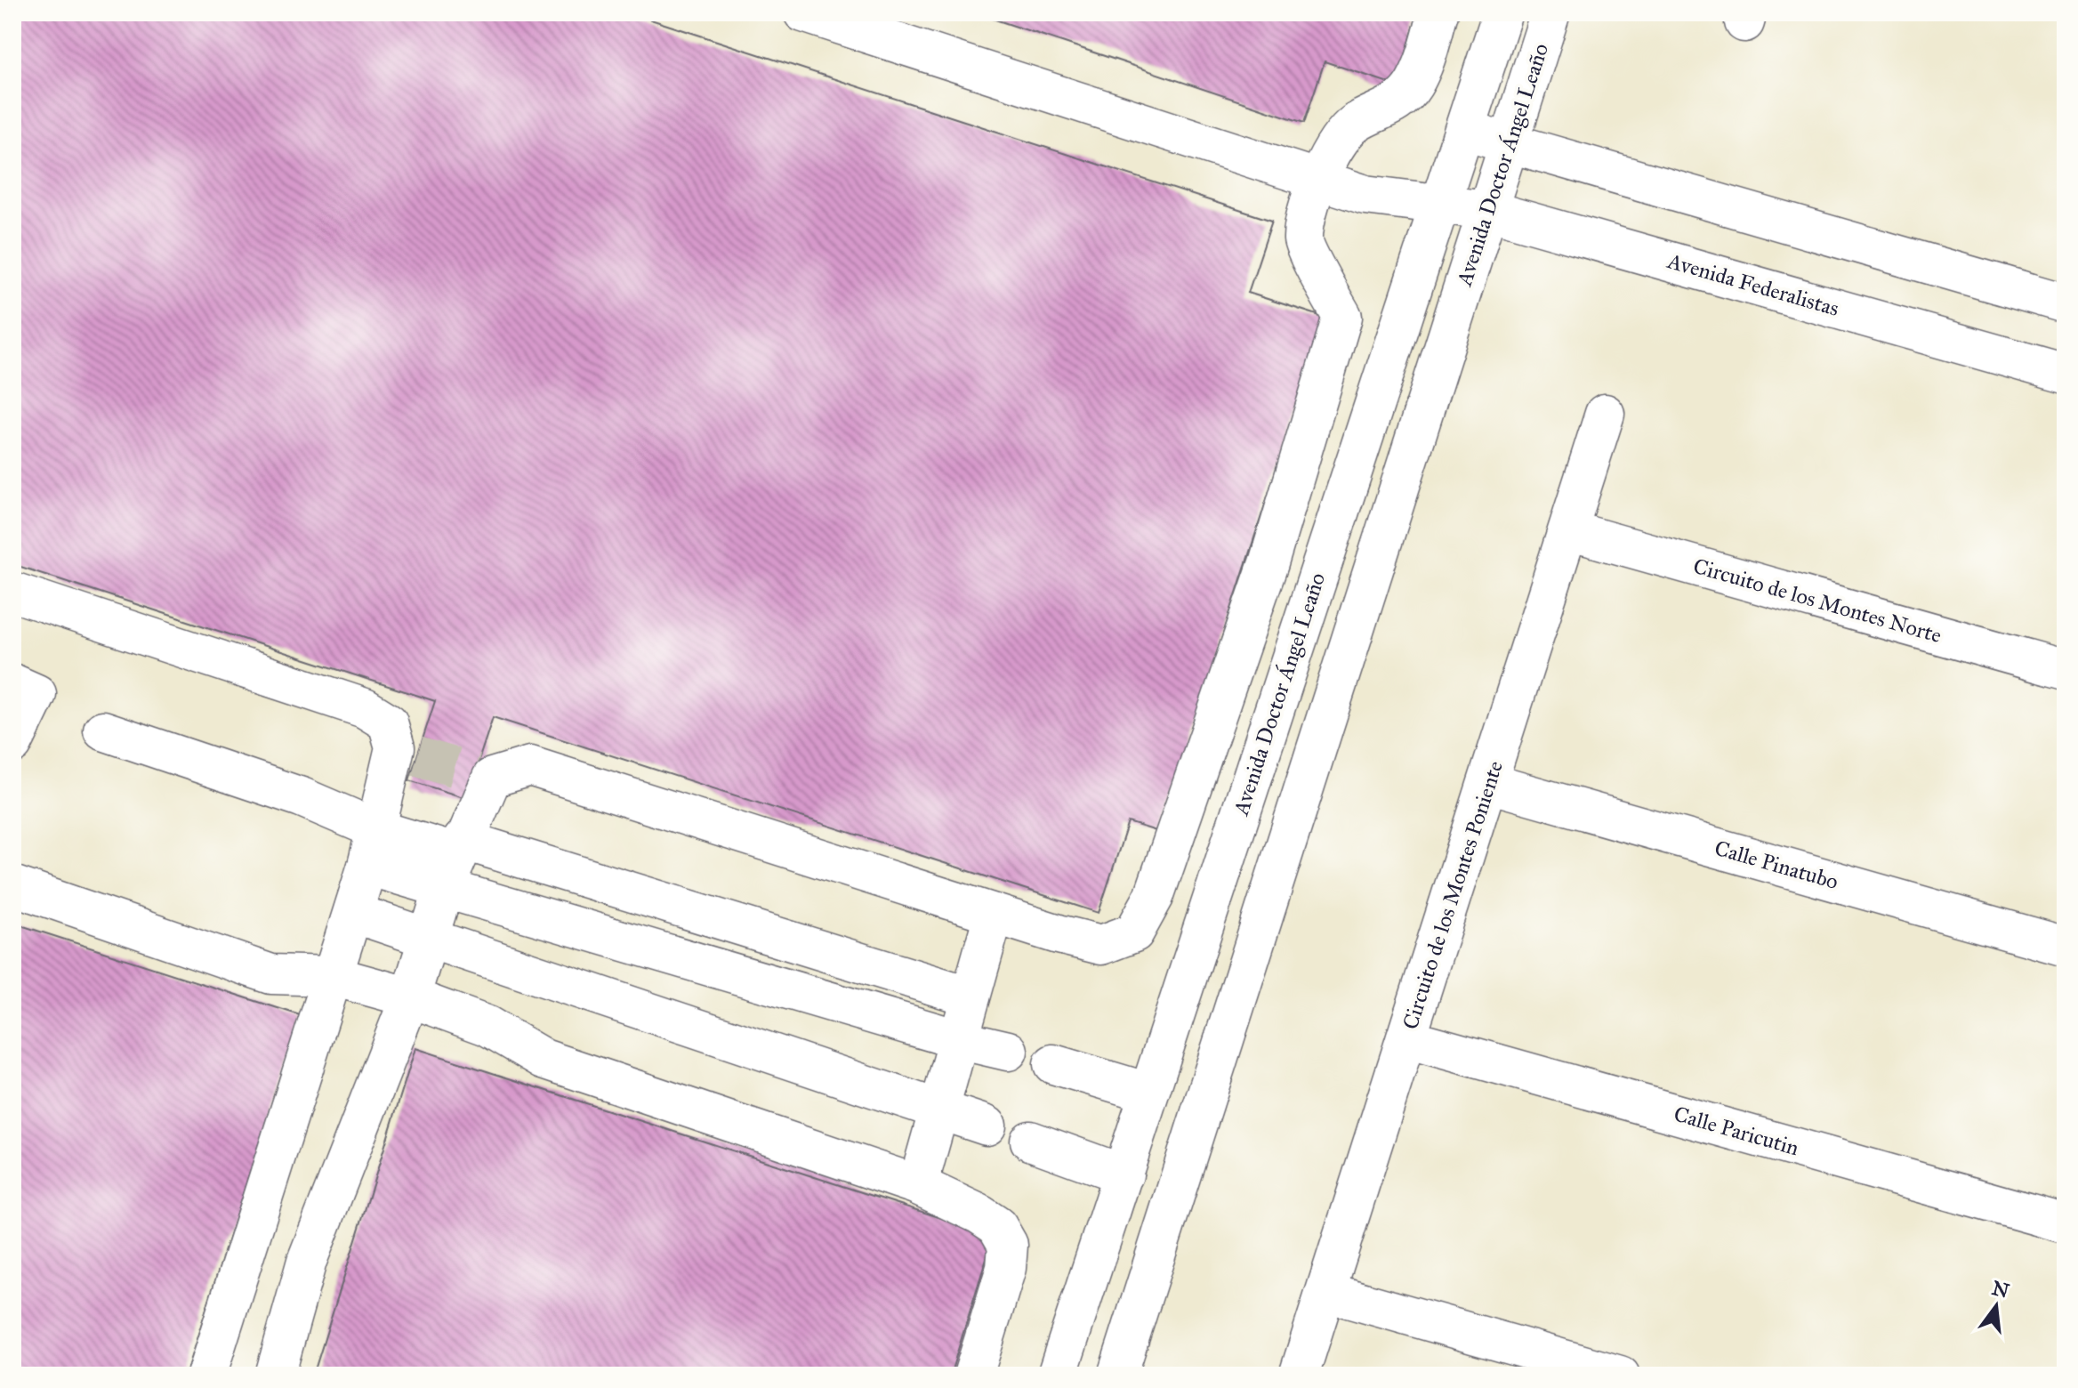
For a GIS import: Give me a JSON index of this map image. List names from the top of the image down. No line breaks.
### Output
{"streets":{"street":["Avenida Doctor Ángel Leaño","Avenida Federalistas","Circuito de los Montes Norte","Calle Pinatubo","Circuito de los Montes Poniente","Calle Paricutin"]},"crossings":[["Avenida Doctor Ángel Leaño","Avenida Federalistas"],["Circuito de los Montes Norte","Circuito de los Montes Poniente"],["Calle Pinatubo","Circuito de los Montes Poniente"],["Circuito de los Montes Poniente","Calle Paricutin"]],"north":"top"}
